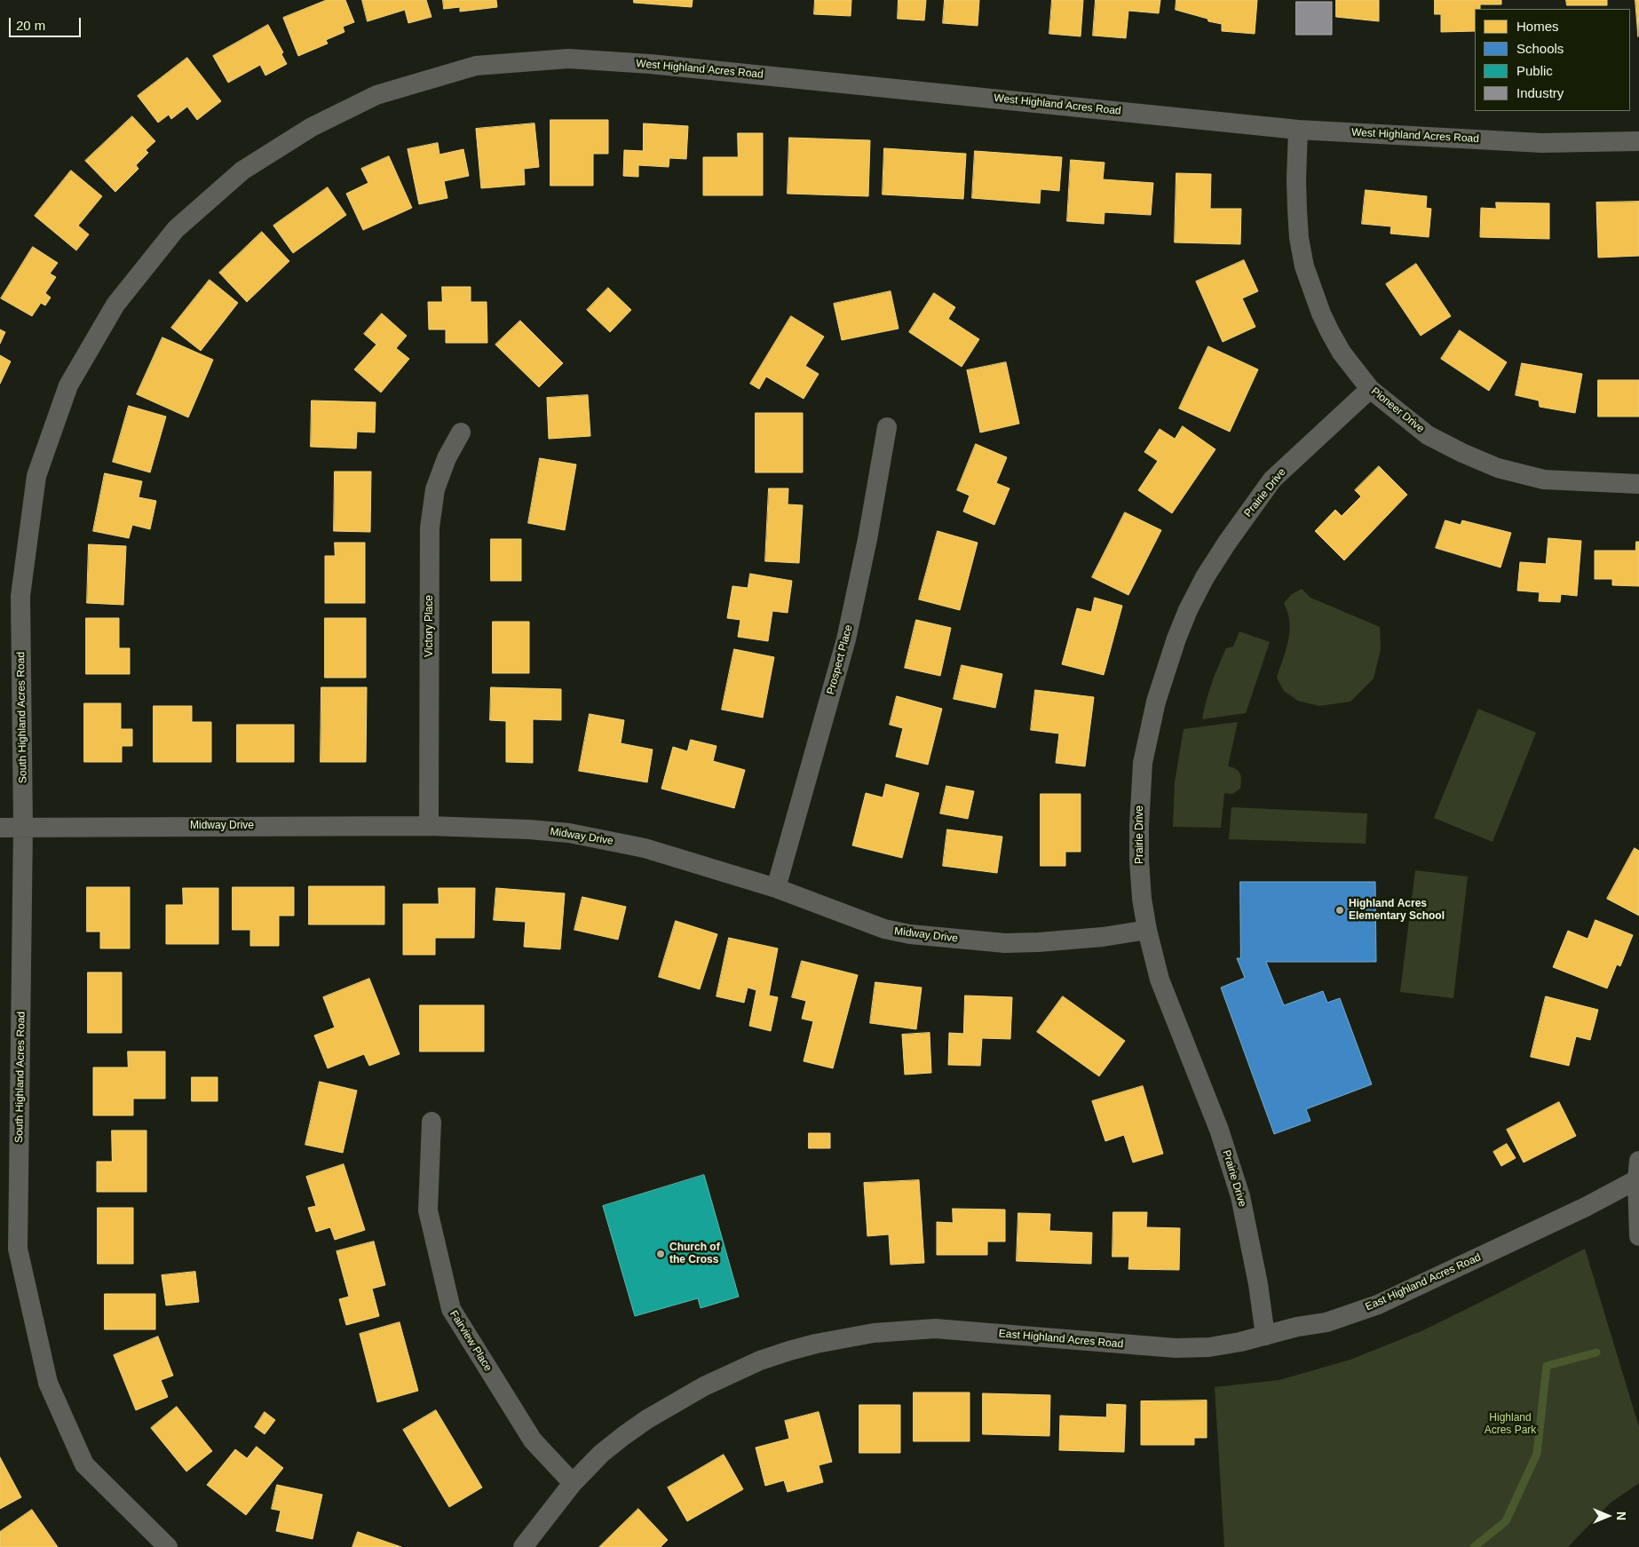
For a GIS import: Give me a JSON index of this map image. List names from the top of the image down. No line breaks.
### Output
{"streets":{"street":["West Highland Acres Road","Pioneer Drive","Prairie Drive","Victory Place","Prospect Place","South Highland Acres Road","Midway Drive","East Highland Acres Road","Fairview Place"]},"crossings":[["West Highland Acres Road","Pioneer Drive"],["West Highland Acres Road","South Highland Acres Road"],["Pioneer Drive","Prairie Drive"],["Prairie Drive","Midway Drive"],["Prairie Drive","East Highland Acres Road"],["Victory Place","Midway Drive"],["Prospect Place","Midway Drive"],["South Highland Acres Road","Midway Drive"],["East Highland Acres Road","Fairview Place"]],"parks":["Highland Acres Park"],"places":["Highland Acres Elementary School","Church of the Cross"],"legend":["Homes","Schools","Public","Industry"],"scale_bar":"20 m","north":"right"}
